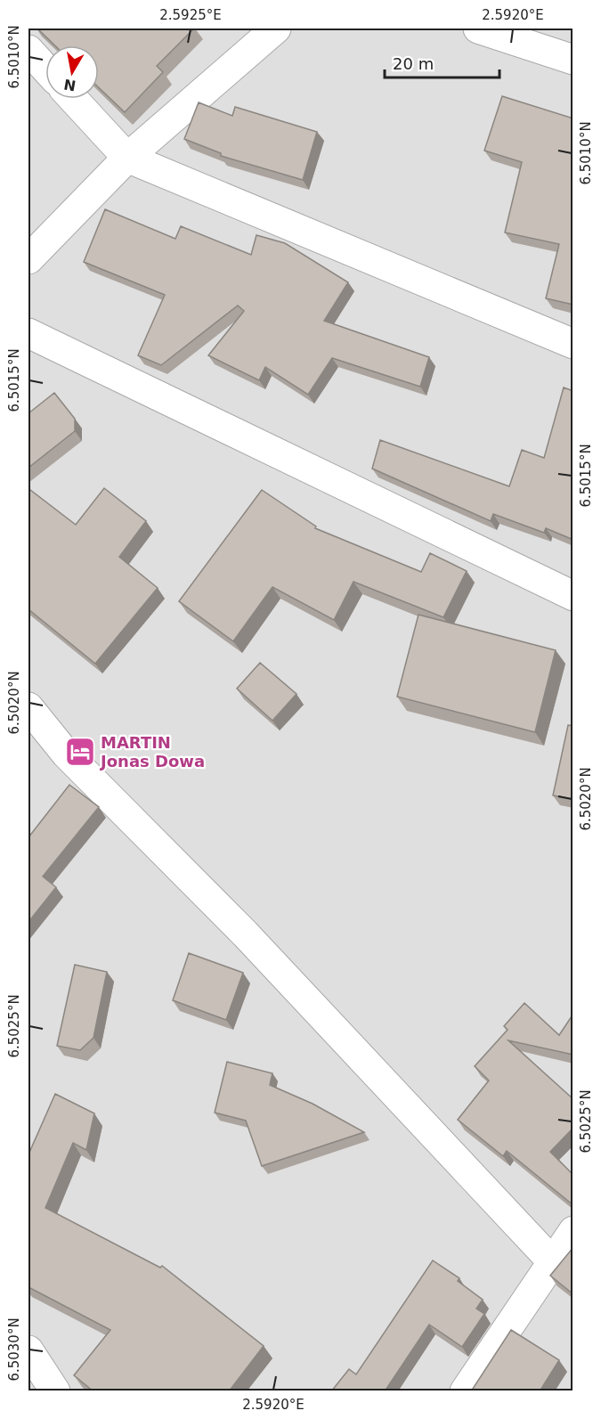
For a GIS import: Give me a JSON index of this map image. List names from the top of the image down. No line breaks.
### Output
{"places":{"hotel":["MARTIN Jonas Dowa"]},"scale_bar":"20 m","north":"bottom","coordinates":["2.5925°E","2.5920°E","6.5010°N","6.5015°N","6.5020°N","6.5025°N","6.5030°N"]}
